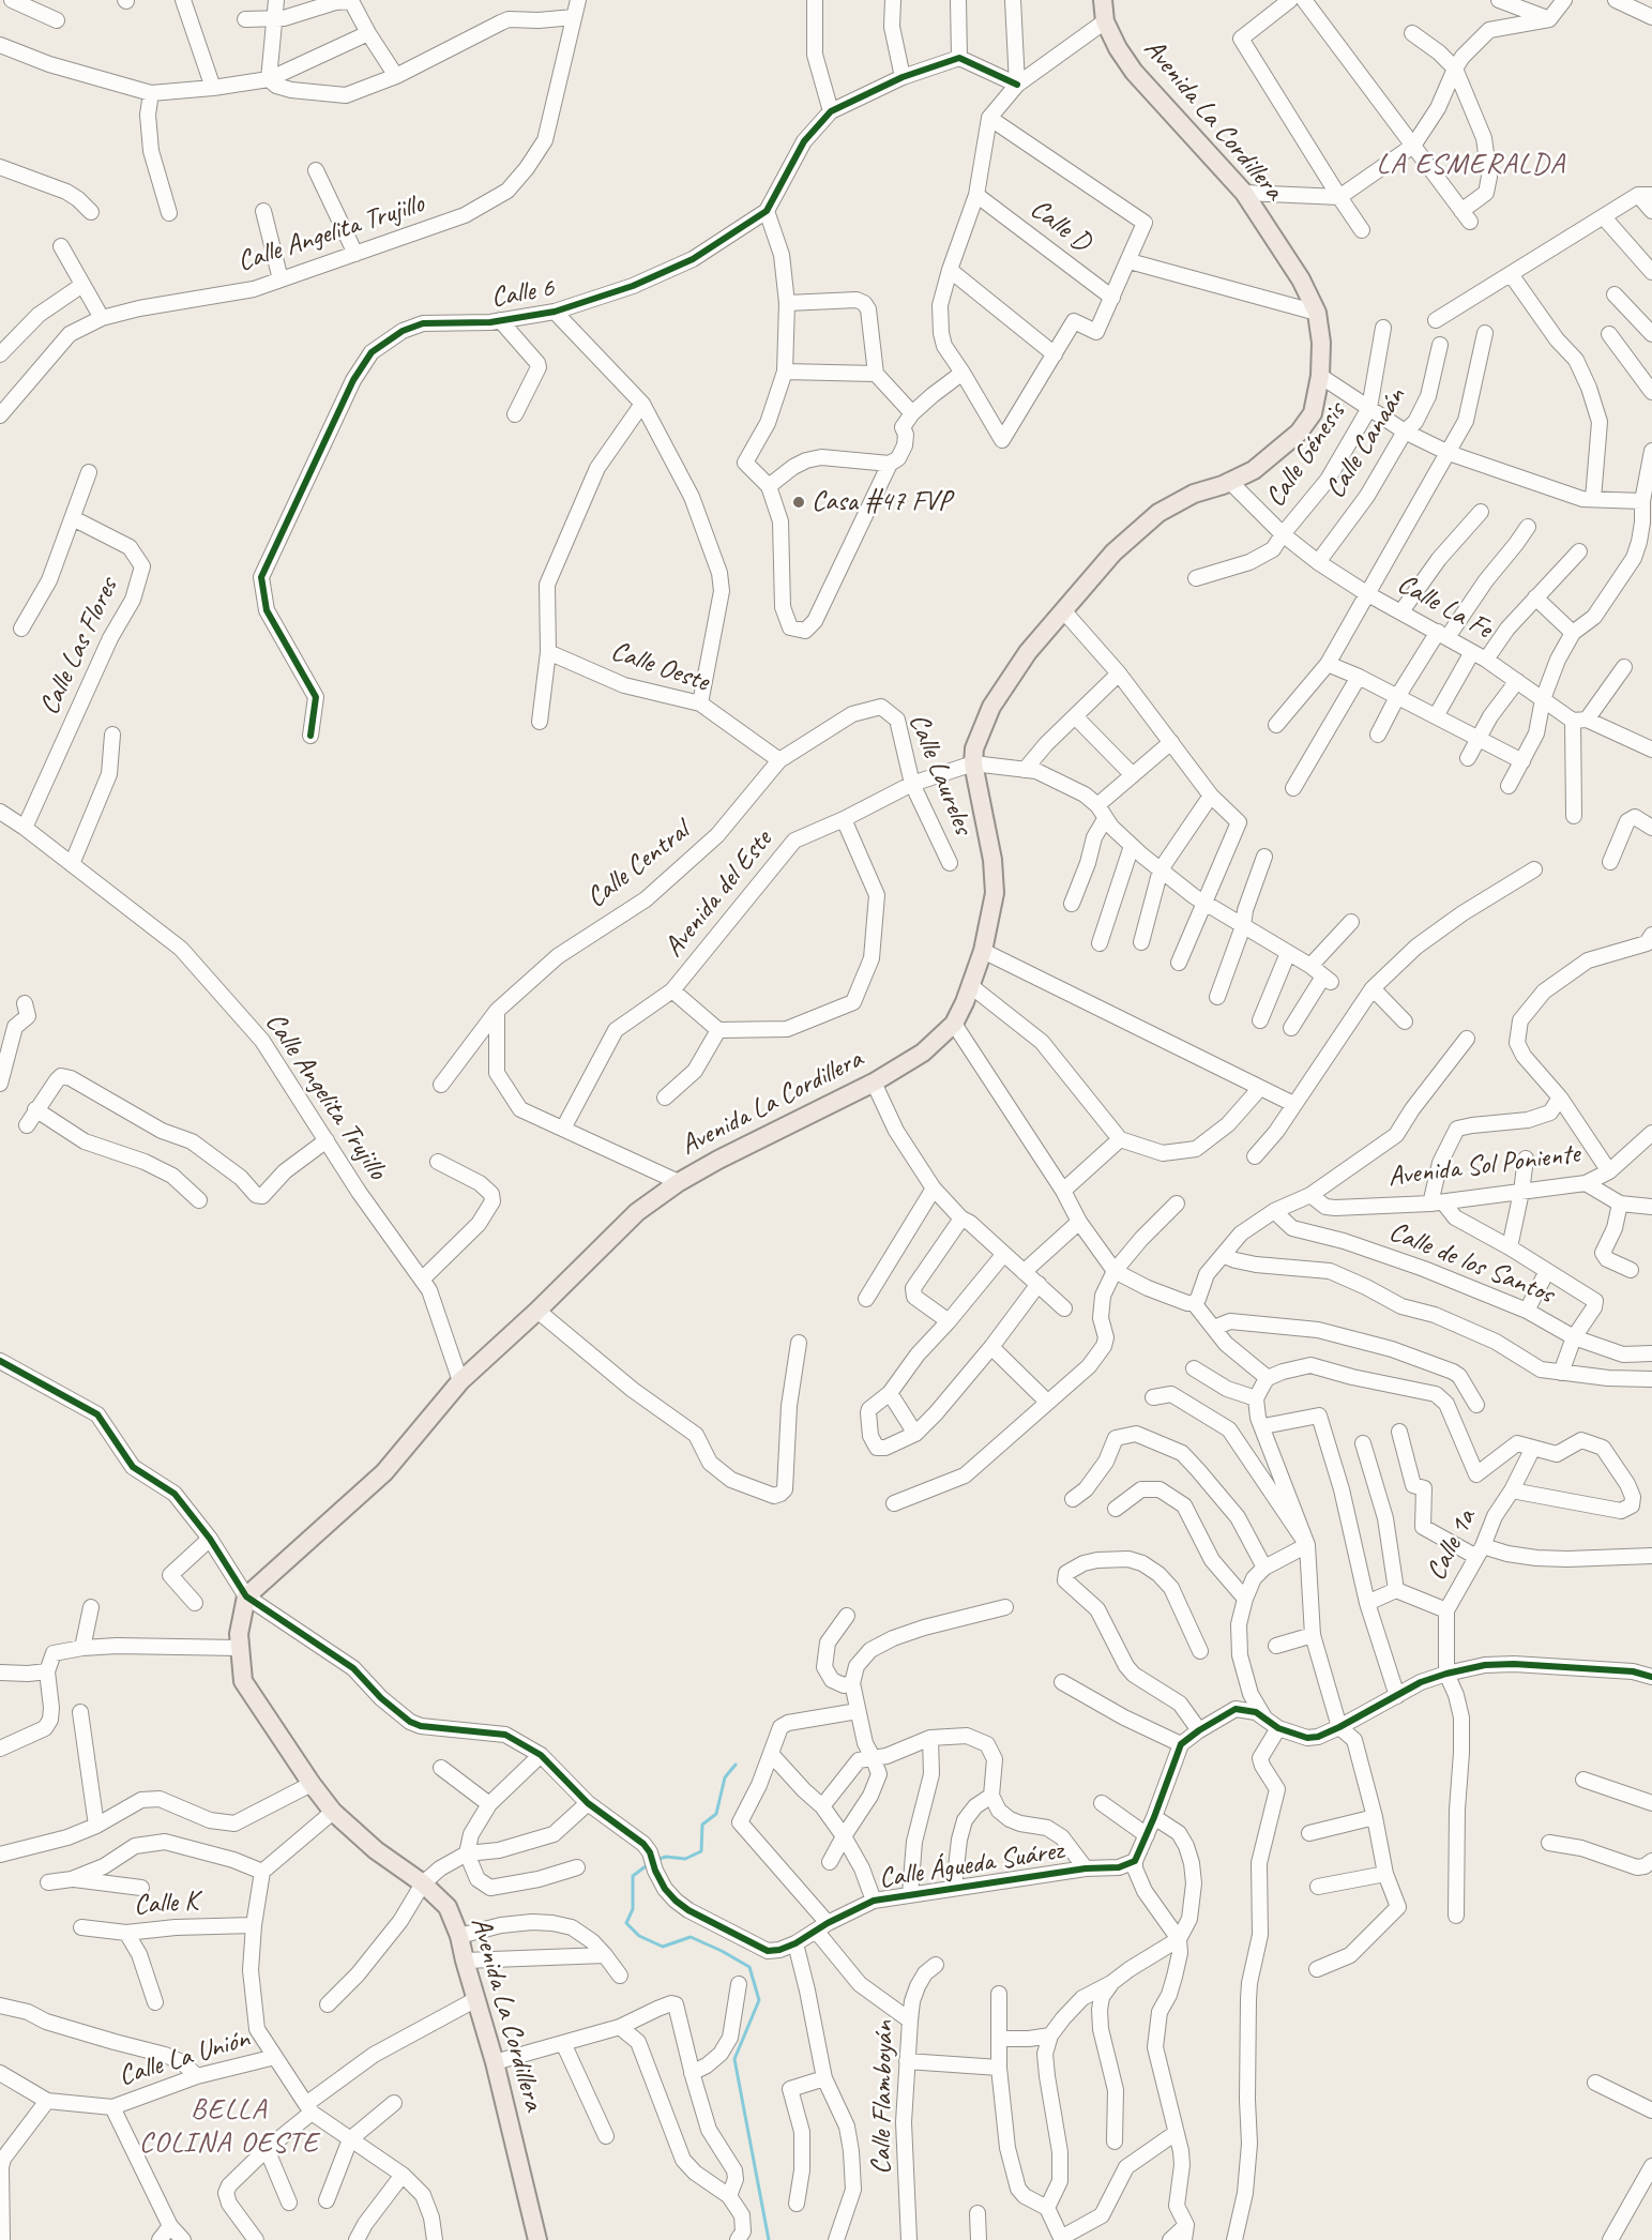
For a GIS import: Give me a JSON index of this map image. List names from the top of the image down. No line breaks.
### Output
{"streets":{"main road":["Avenida La Cordillera"],"street":["Calle D","Calle Angelita Trujillo","Calle 6","Calle Canaán","Calle Génesis","Calle La Fe","Calle Las Flores","Calle Oeste","Calle Laureles","Calle Central","Avenida del Este","Avenida Sol Poniente","Calle de los Santos","Calle 1a","Calle Águeda Suárez","Calle K","Calle La Unión","Calle Flamboyán"]},"crossings":[["Avenida La Cordillera","Calle Angelita Trujillo"],["Avenida La Cordillera","Calle La Fe"],["Avenida La Cordillera","Avenida del Este"],["Avenida La Cordillera","Calle Águeda Suárez"],["Calle Angelita Trujillo","Calle Las Flores"],["Calle Canaán","Calle La Fe"],["Calle Génesis","Calle La Fe"],["Calle Oeste","Calle Central"],["Calle Laureles","Calle Central"],["Calle Laureles","Avenida del Este"]],"districts":["LA ESMERALDA","BELLA COLINA OESTE"],"places":["Casa #47 FVP"]}
